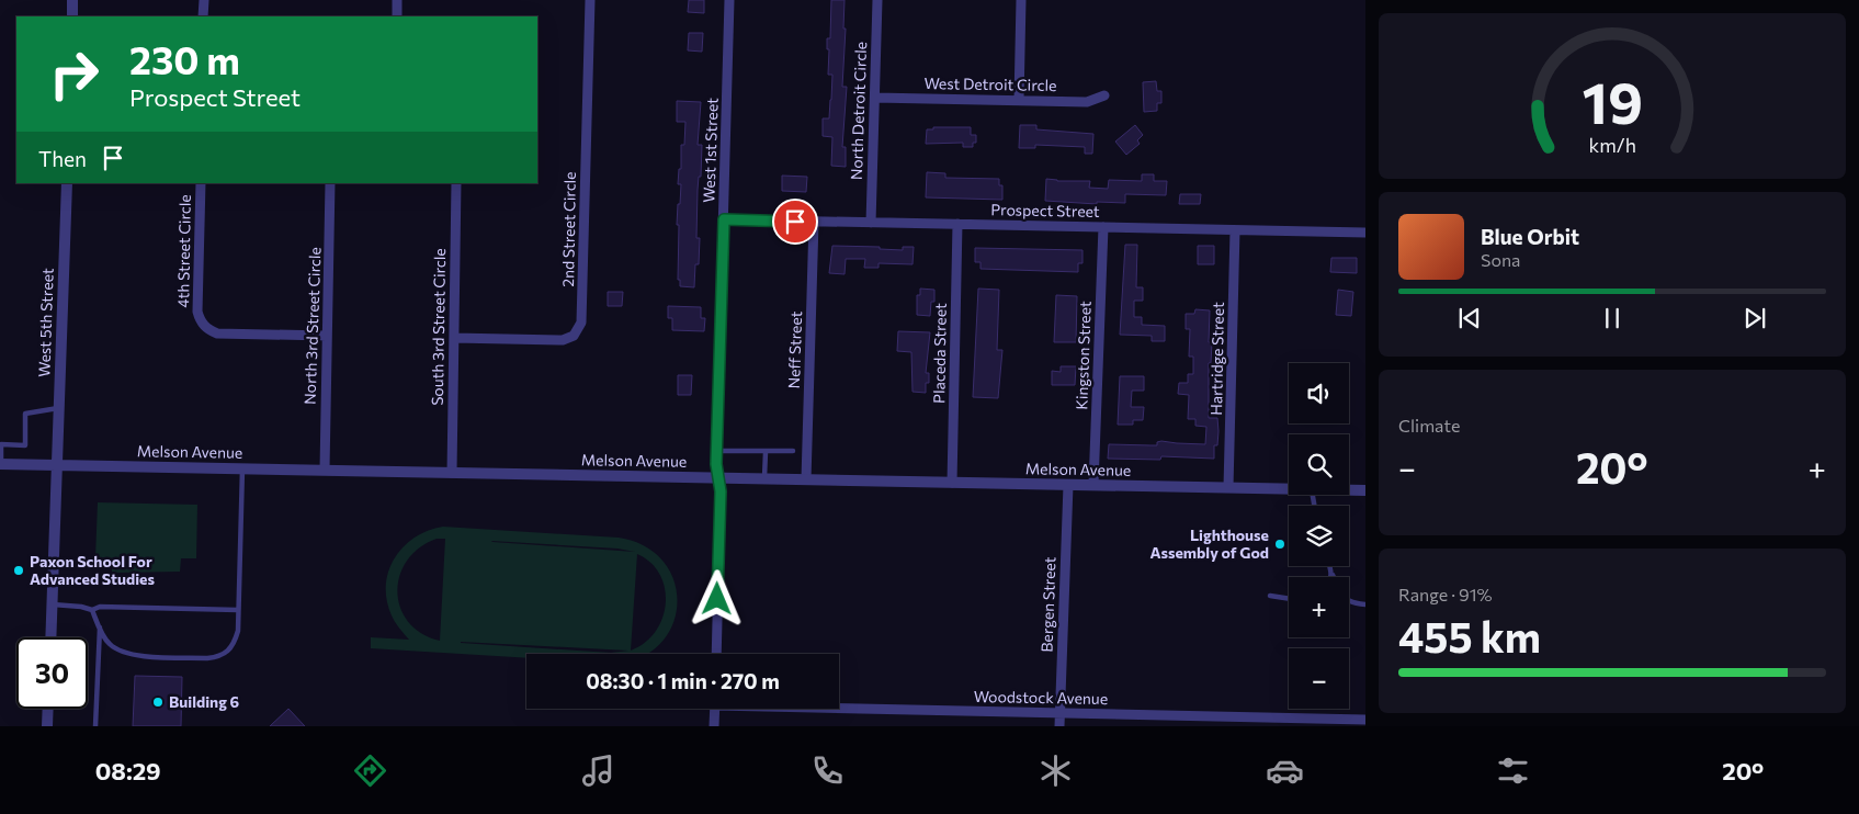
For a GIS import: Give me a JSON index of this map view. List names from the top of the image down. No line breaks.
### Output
{"streets":{"street":["West Detroit Circle","North Detroit Circle","West 1st Street","Prospect Street","2nd Street Circle","4th Street Circle","West 5th Street","North 3rd Street Circle","South 3rd Street Circle","Neff Street","Placeda Street","Kingston Street","Hartridge Street","Melson Avenue","Bergen Street","Woodstock Avenue"]},"crossings":[["West Detroit Circle","North Detroit Circle"],["North Detroit Circle","Prospect Street"],["West 1st Street","Prospect Street"],["West 1st Street","Melson Avenue"],["Prospect Street","Neff Street"],["Prospect Street","Placeda Street"],["Prospect Street","Kingston Street"],["Prospect Street","Hartridge Street"],["2nd Street Circle","South 3rd Street Circle"],["4th Street Circle","North 3rd Street Circle"],["West 5th Street","Melson Avenue"],["North 3rd Street Circle","Melson Avenue"],["South 3rd Street Circle","Melson Avenue"],["Neff Street","Melson Avenue"],["Placeda Street","Melson Avenue"],["Kingston Street","Melson Avenue"],["Hartridge Street","Melson Avenue"],["Melson Avenue","Bergen Street"],["Bergen Street","Woodstock Avenue"]],"places":["Lighthouse Assembly of God","Paxon School For Advanced Studies","Building 6"],"page":{"turn":["230 m","Prospect Street"],"then":"Then","song":["Blue Orbit","Sona"],"map_buttons":["+","−"],"tile":["Climate",["Range · 91%","455 km"]],"heat":["−","20°","+"],"limit":"30","trip":"08:30 · 1 min · 270 m","tabs":["08:29","20°"],"gauge":["19","km/h"]}}
